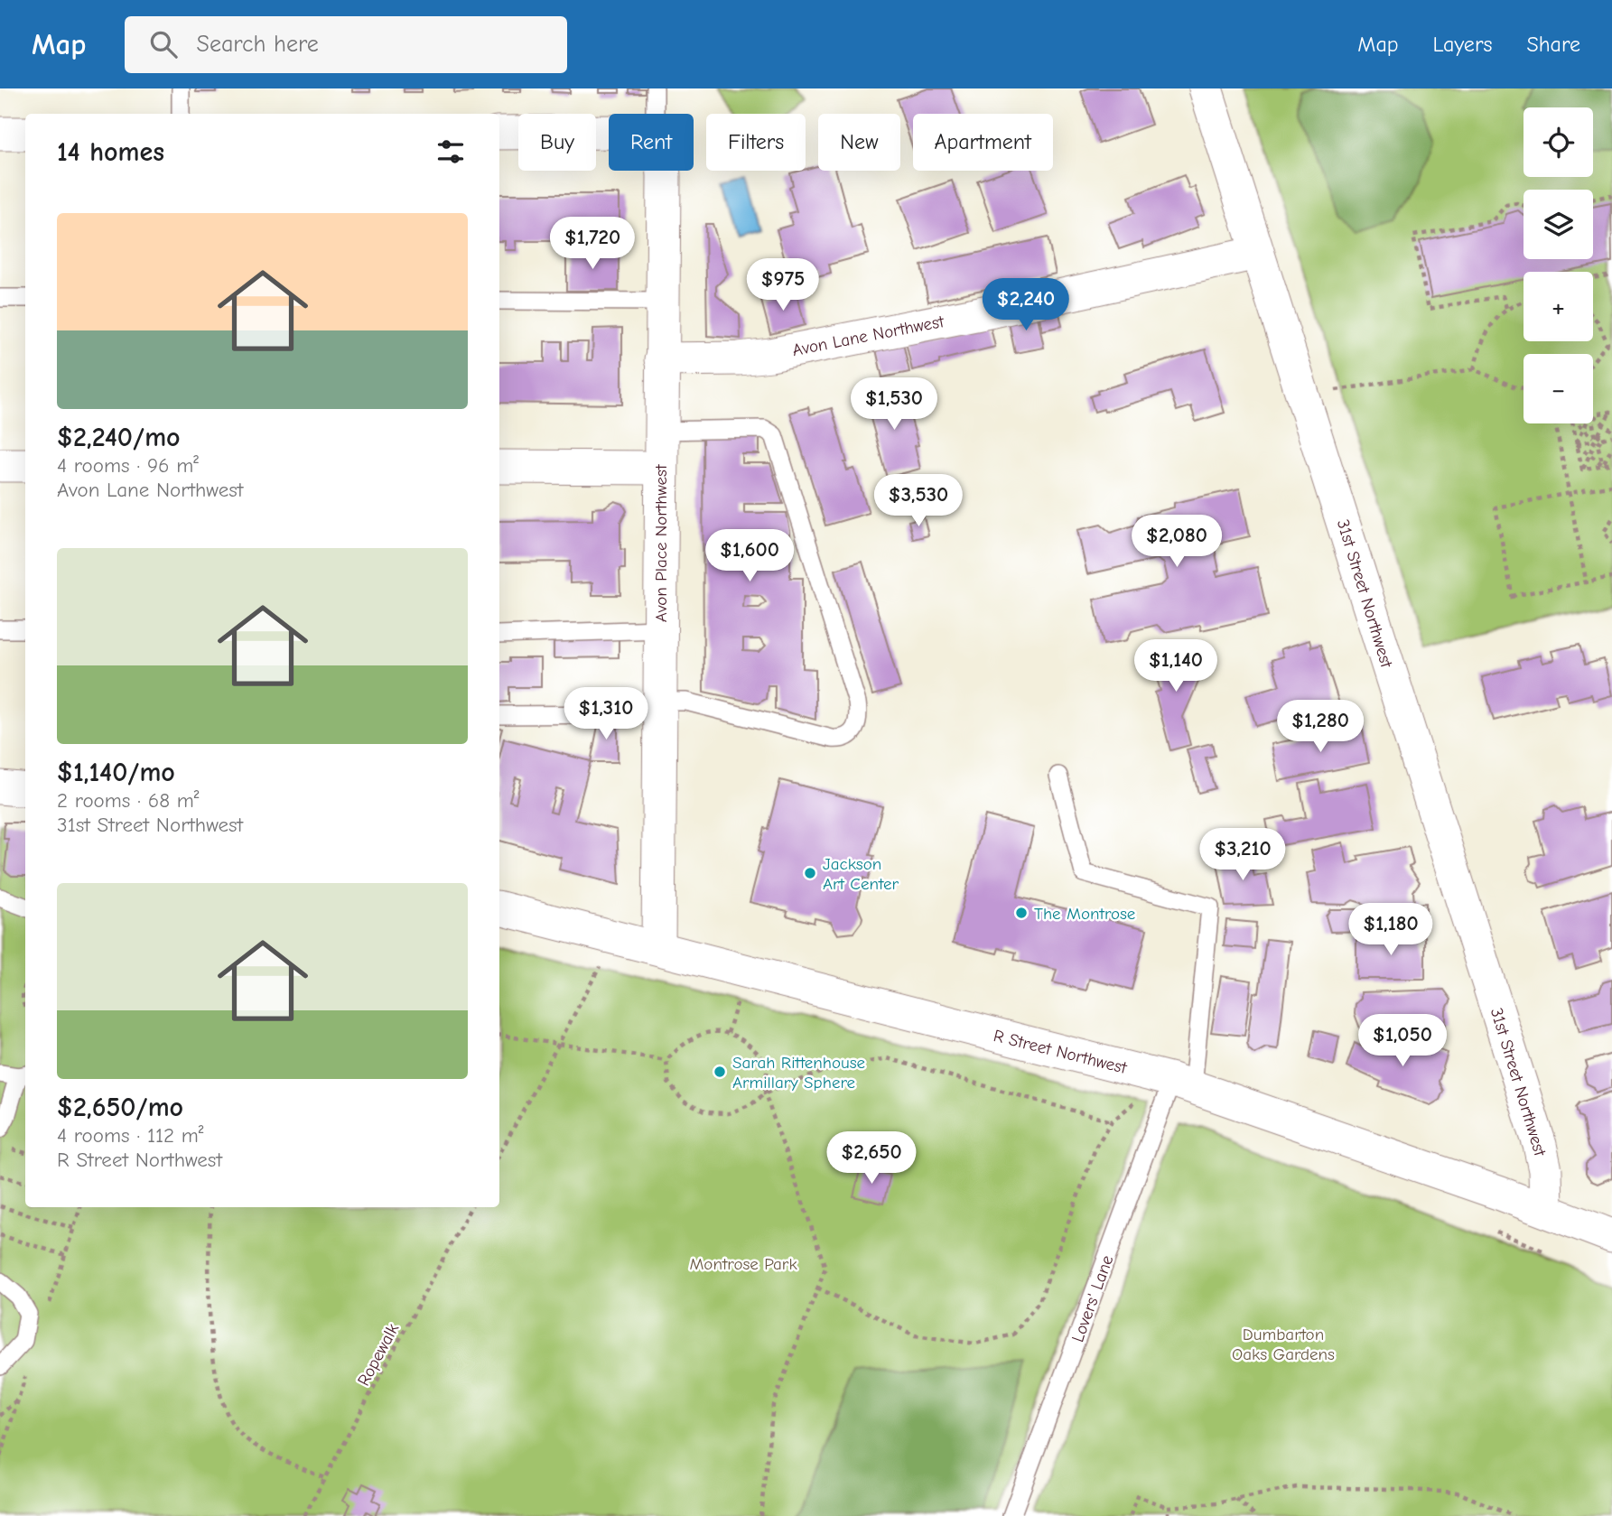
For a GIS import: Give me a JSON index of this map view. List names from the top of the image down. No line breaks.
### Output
{"streets":{"street":["Avon Lane Northwest","Avon Place Northwest","31st Street Northwest","R Street Northwest"],"lane":["Lovers' Lane"],"path":["Ropewalk"]},"crossings":[["Avon Lane Northwest","Avon Place Northwest"],["Avon Lane Northwest","31st Street Northwest"],["Avon Place Northwest","R Street Northwest"],["31st Street Northwest","R Street Northwest"],["R Street Northwest","Lovers' Lane"]],"parks":["Montrose Park","Dumbarton Oaks Gardens"],"places":["Jackson Art Center","The Montrose","Sarah Rittenhouse Armillary Sphere"],"page":{"header":"Map","search":"Search here","nav":["Map","Layers","Share"],"map_buttons":["+","−"],"chip":["Buy","Rent","Filters","New","Apartment"],"heading":"14 homes","list":[{"name":"$2,240/mo","note":"4 rooms · 96 m² · Avon Lane Northwest"},{"name":"$1,140/mo","note":"2 rooms · 68 m² · 31st Street Northwest"},{"name":"$2,650/mo","note":"4 rooms · 112 m² · R Street Northwest"}],"price":["$1,720","$975","$2,240","$1,530","$3,530","$2,080","$1,600","$1,140","$1,310","$1,280","$3,210","$1,180","$1,050","$2,650"]}}
